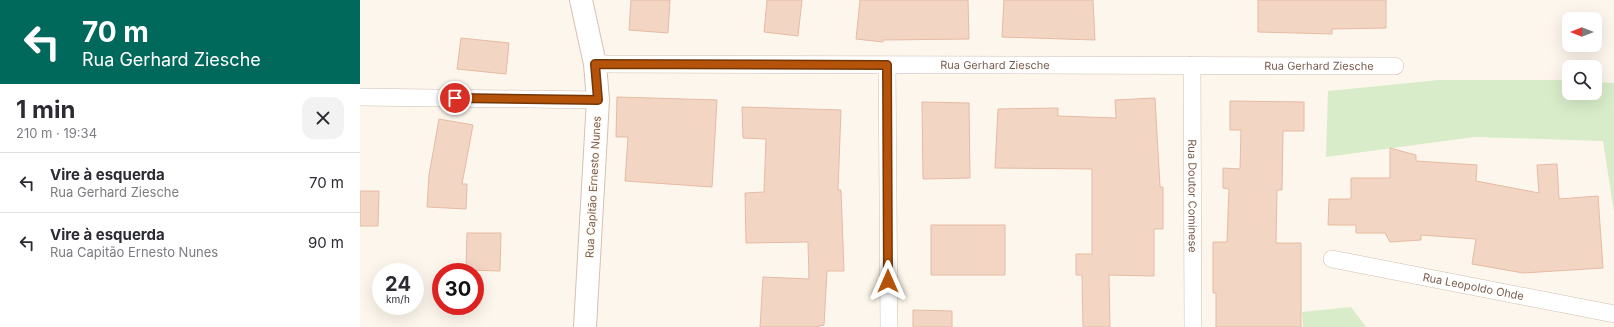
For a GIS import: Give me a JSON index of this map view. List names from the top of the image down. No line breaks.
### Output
{"streets":{"main road":["Rua Capitão Ernesto Nunes"],"street":["Rua Gerhard Ziesche","Rua Doutor Cominese","Rua Leopoldo Ohde"]},"crossings":[["Rua Gerhard Ziesche","Rua Capitão Ernesto Nunes"],["Rua Gerhard Ziesche","Rua Doutor Cominese"]],"north":"left","page":{"turn":["70 m","Rua Gerhard Ziesche"],"heading":["1 min","210 m · 19:34"],"list":[{"name":"Vire à esquerda","note":"Rua Gerhard Ziesche","value":"70 m"},{"name":"Vire à esquerda","note":"Rua Capitão Ernesto Nunes","value":"90 m"}],"speed":"24 km/h","limit":"30"}}
